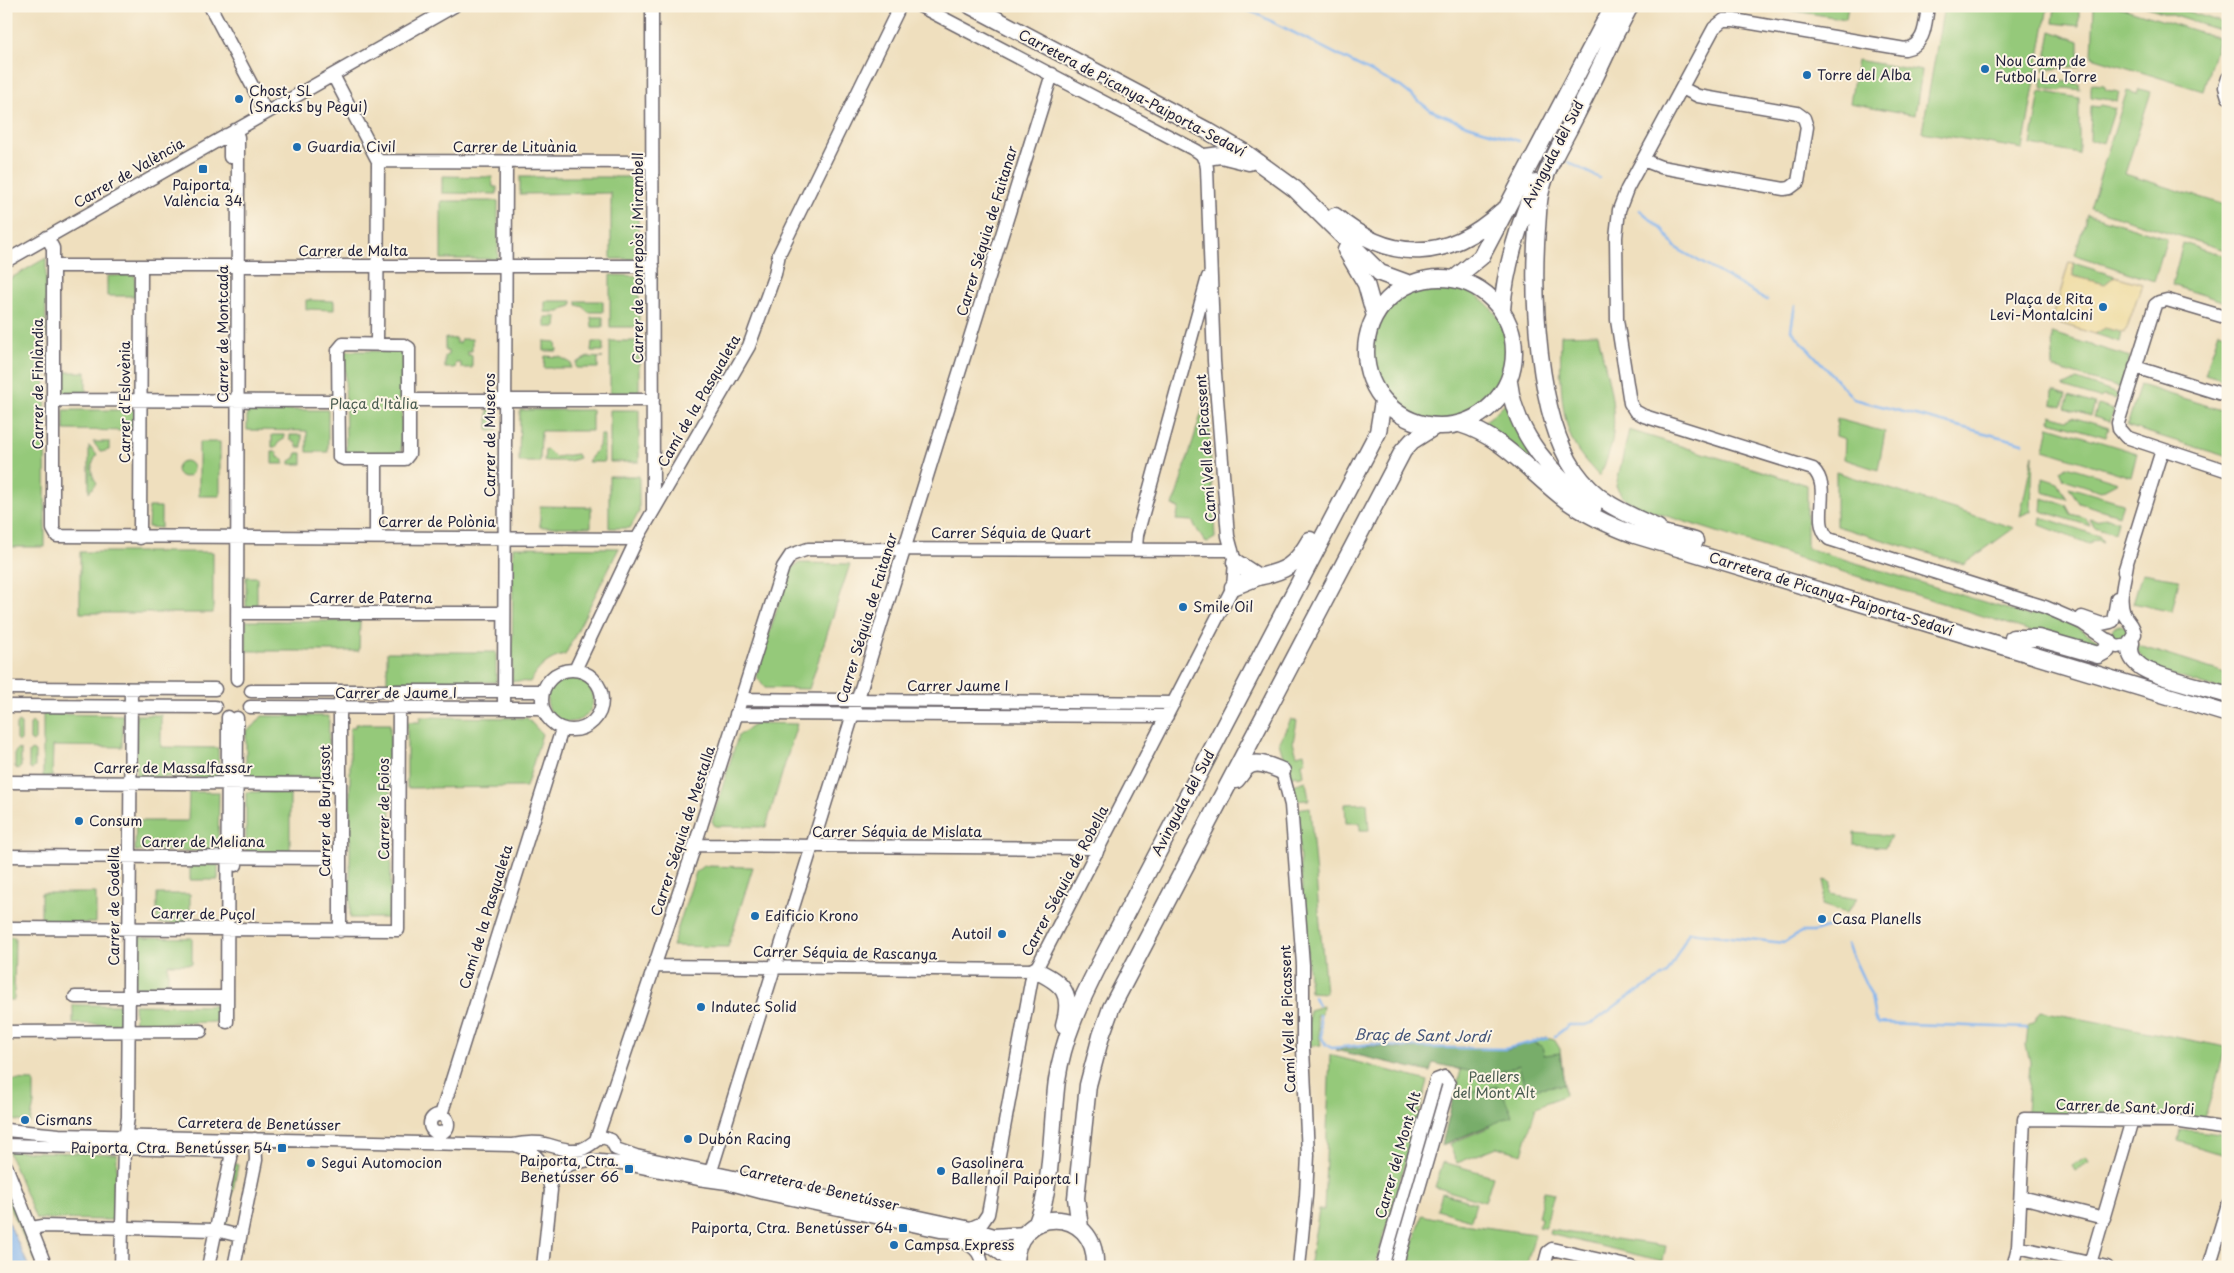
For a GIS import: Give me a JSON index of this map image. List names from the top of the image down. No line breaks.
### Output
{"streets":{"main road":["Carretera de Picanya-Paiporta-Sedaví","Avinguda del Sud"],"street":["Carrer de Lituània","Carrer de València","Carrer Séquia de Faitanar","Carrer de Malta","Carrer de Bonrepòs i Mirambell","Carrer de Montcada","Carrer de Finlàndia","Camí de la Pasqualeta","Carrer d'Eslovènia","Carrer de Museros","Camí Vell de Picassent","Carrer de Polònia","Carrer Séquia de Quart","Carrer de Paterna","Carrer Jaume I","Carrer de Jaume I","Carrer de Massalfassar","Carrer de Foios","Carrer de Burjassot","Carrer Séquia de Mestalla","Carrer Séquia de Mislata","Carrer de Meliana","Carrer Séquia de Robella","Carrer de Godella","Carrer de Puçol","Carrer Séquia de Rascanya","Carrer de Sant Jordi","Carretera de Benetússer","Carrer del Mont Alt"]},"crossings":[["Carretera de Picanya-Paiporta-Sedaví","Avinguda del Sud"],["Carrer de Lituània","Carrer de Bonrepòs i Mirambell"],["Carrer de Lituània","Carrer de Museros"],["Avinguda del Sud","Carretera de Benetússer"],["Carrer de València","Carrer de Montcada"],["Carrer de València","Carrer de Finlàndia"],["Carrer Séquia de Faitanar","Carrer Séquia de Quart"],["Carrer Séquia de Faitanar","Carrer Jaume I"],["Carrer Séquia de Faitanar","Carrer Séquia de Mislata"],["Carrer Séquia de Faitanar","Carrer Séquia de Rascanya"],["Carrer Séquia de Faitanar","Carretera de Benetússer"],["Carrer de Malta","Carrer de Bonrepòs i Mirambell"],["Carrer de Malta","Carrer de Montcada"],["Carrer de Malta","Carrer de Finlàndia"],["Carrer de Malta","Carrer d'Eslovènia"],["Carrer de Malta","Carrer de Museros"],["Carrer de Bonrepòs i Mirambell","Camí de la Pasqualeta"],["Carrer de Montcada","Carrer de Polònia"],["Carrer de Finlàndia","Carrer de Polònia"],["Camí de la Pasqualeta","Carrer de Polònia"],["Camí de la Pasqualeta","Carrer de Jaume I"],["Camí de la Pasqualeta","Carretera de Benetússer"],["Carrer d'Eslovènia","Carrer de Polònia"],["Carrer de Museros","Carrer de Polònia"],["Carrer de Museros","Carrer de Paterna"],["Carrer de Museros","Carrer de Jaume I"],["Camí Vell de Picassent","Carrer Séquia de Quart"],["Camí Vell de Picassent","Carrer Séquia de Robella"],["Carrer Séquia de Quart","Carrer Séquia de Mestalla"],["Carrer Séquia de Quart","Carrer Séquia de Robella"],["Carrer Jaume I","Carrer Séquia de Mestalla"],["Carrer Jaume I","Carrer Séquia de Robella"],["Carrer de Jaume I","Carrer de Foios"],["Carrer de Jaume I","Carrer de Burjassot"],["Carrer de Massalfassar","Carrer de Burjassot"],["Carrer de Massalfassar","Carrer de Godella"],["Carrer de Foios","Carrer de Puçol"],["Carrer de Burjassot","Carrer de Meliana"],["Carrer de Burjassot","Carrer de Puçol"],["Carrer Séquia de Mestalla","Carrer Séquia de Mislata"],["Carrer Séquia de Mestalla","Carrer Séquia de Rascanya"],["Carrer Séquia de Mestalla","Carretera de Benetússer"],["Carrer Séquia de Mislata","Carrer Séquia de Robella"],["Carrer de Meliana","Carrer de Godella"],["Carrer Séquia de Robella","Carrer Séquia de Rascanya"],["Carrer Séquia de Robella","Carretera de Benetússer"],["Carrer de Godella","Carrer de Puçol"],["Carrer de Godella","Carretera de Benetússer"]],"water":["Braç de Sant Jordi"],"parks":["Plaça d'Itàlia","Paellers del Mont Alt"],"places":{"other":["Nou Camp de Futbol La Torre","Torre del Alba","Chost, SL (Snacks by Pegui)","Guardia Civil","Plaça de Rita Levi-Montalcini","Smile Oil","Consum","Edificio Krono","Casa Planells","Autoil","Indutec Solid","Cismans","Dubón Racing","Segui Automocion","Gasolinera Ballenoil Paiporta I","Campsa Express"],"transit":["Paiporta, València 34","Paiporta, Ctra. Benetússer 54","Paiporta, Ctra. Benetússer 66","Paiporta, Ctra. Benetússer 64"]}}
